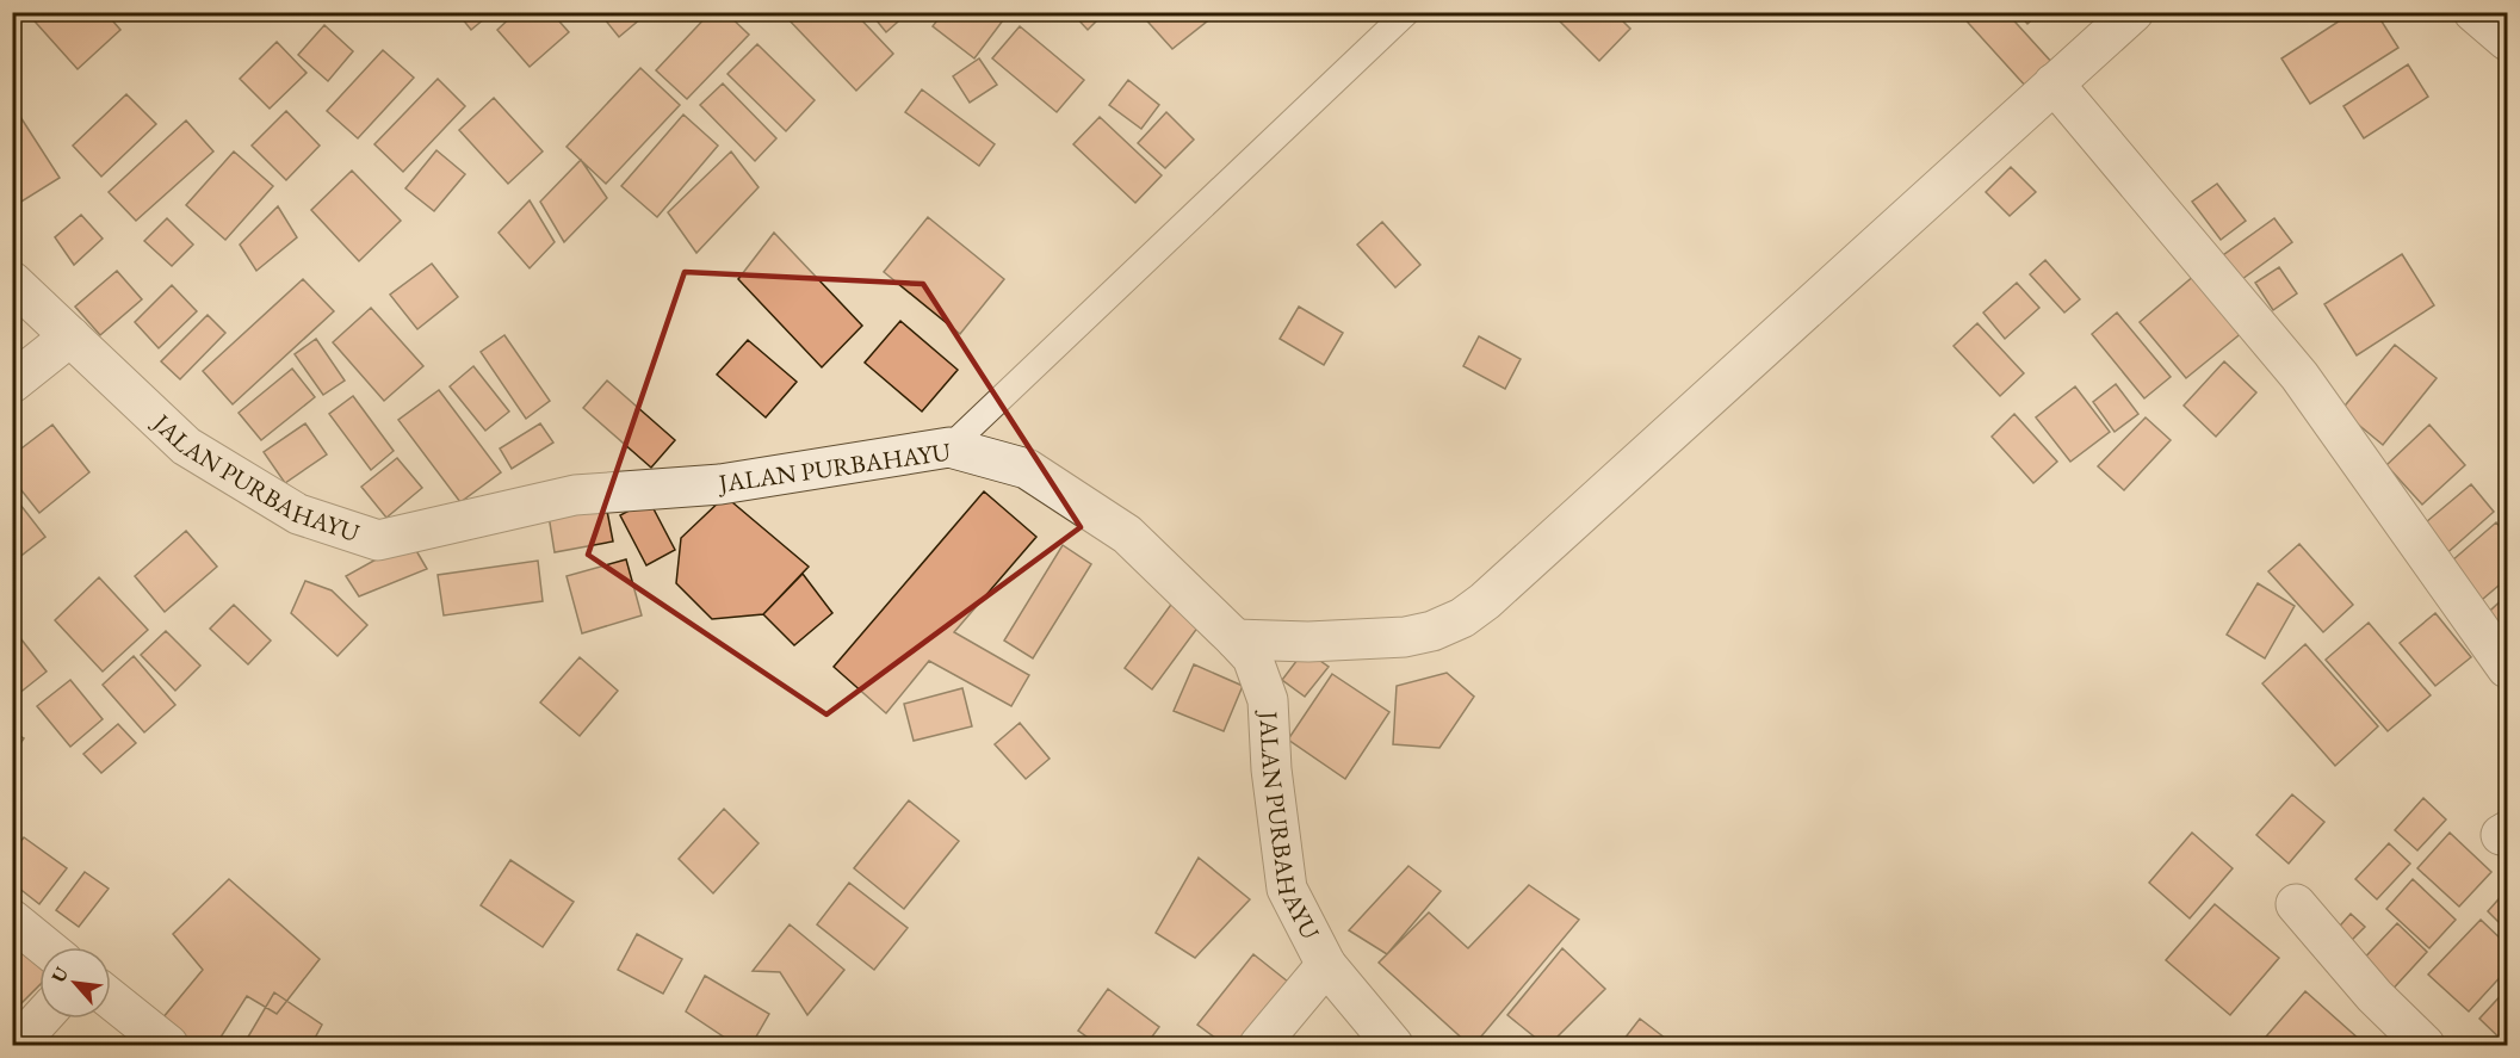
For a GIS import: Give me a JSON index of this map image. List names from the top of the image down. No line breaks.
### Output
{"streets":{"street":["JALAN PURBAHAYU"]},"north":"top left"}
